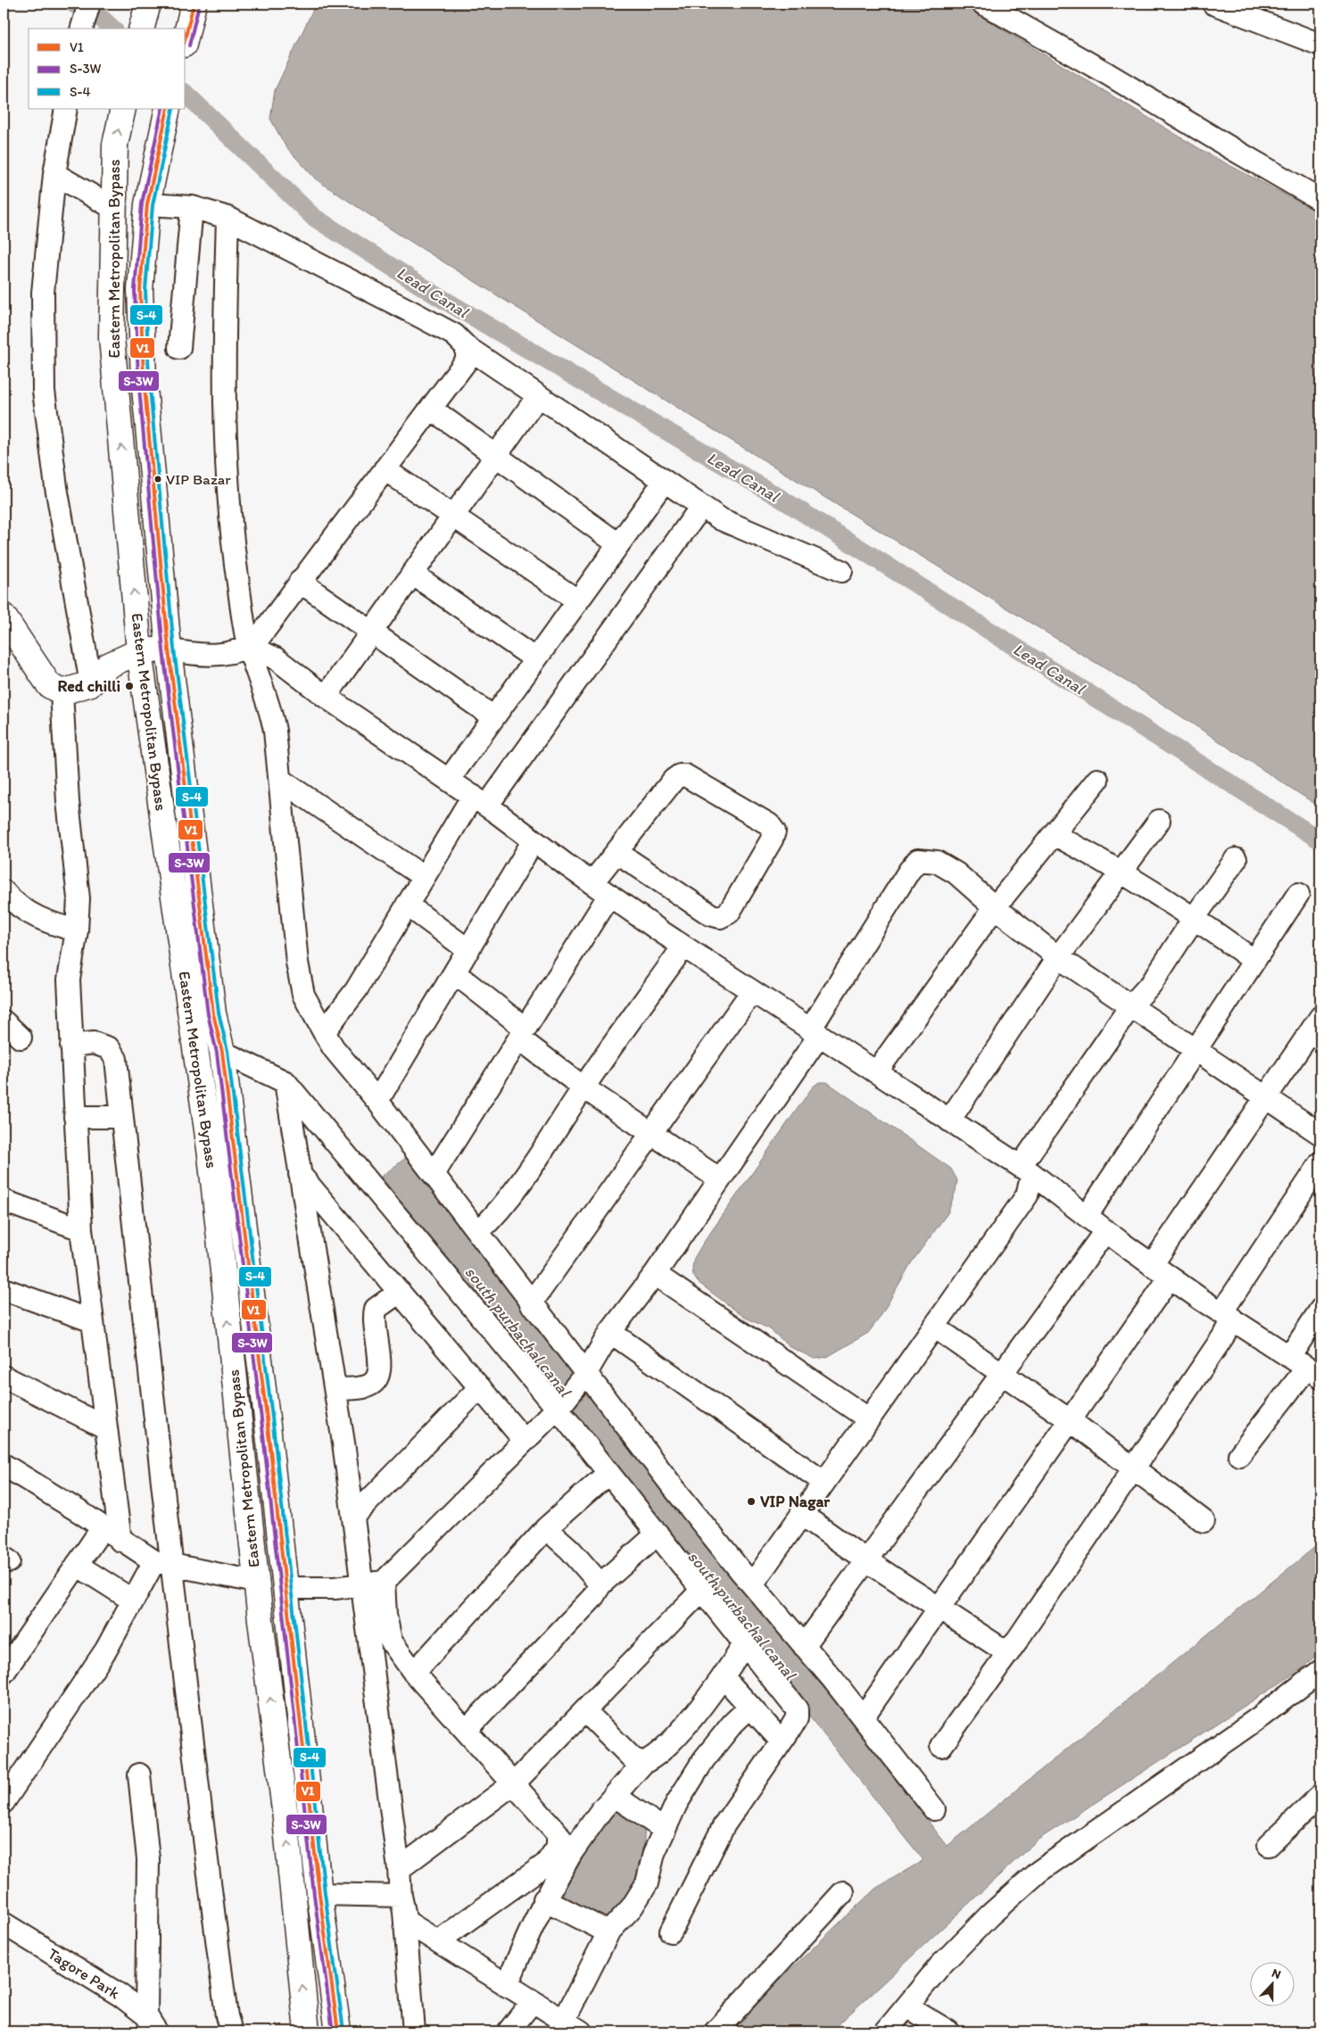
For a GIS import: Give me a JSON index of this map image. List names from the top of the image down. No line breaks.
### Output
{"streets":{"main road":["Eastern Metropolitan Bypass"],"street":["Tagore Park"]},"water":["Lead Canal","south purbachal canal"],"places":["VIP Bazar","Red chilli","VIP Nagar"],"lines":["transit line V1","transit line S-3W","transit line S-4"],"legend":["V1","S-3W","S-4"],"north":"top"}
